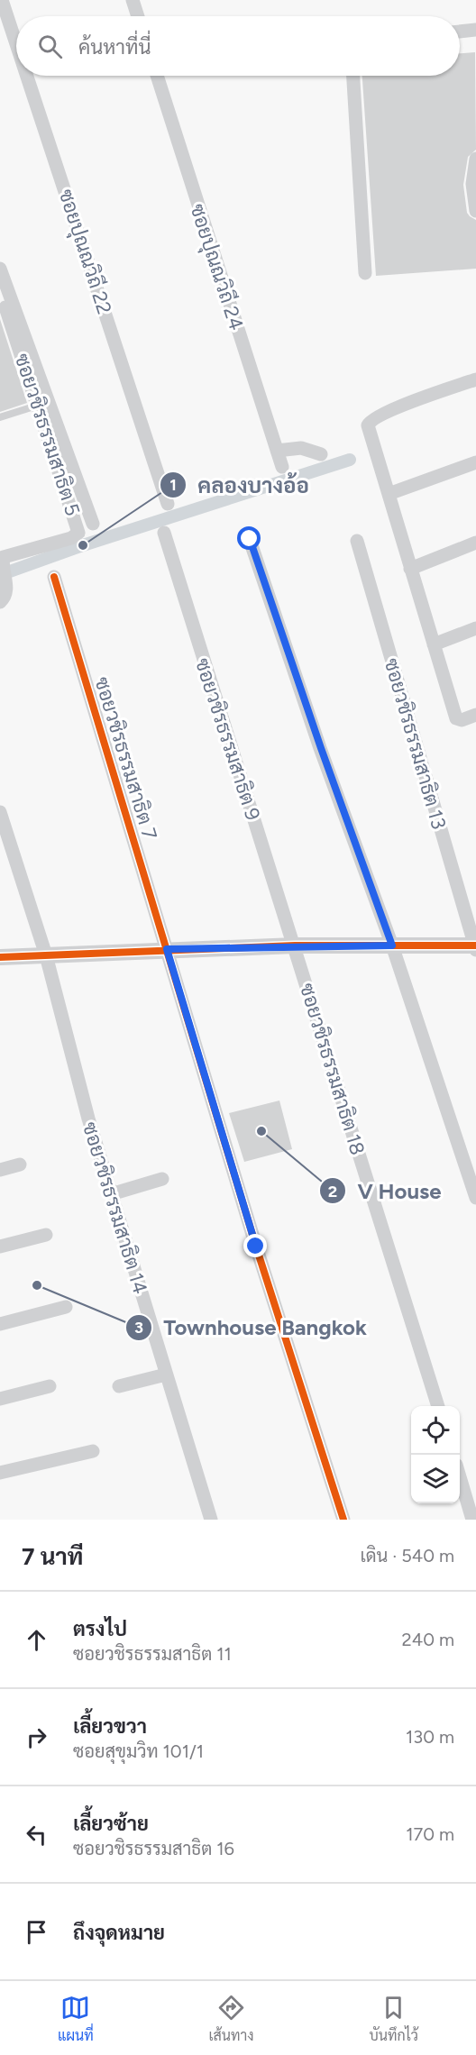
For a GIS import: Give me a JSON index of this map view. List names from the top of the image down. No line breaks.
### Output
{"streets":{"street":["ซอยปุณณวิถี 22","ซอยปุณณวิถี 24","ซอยวชิรธรรมสาธิต 5","ซอยวชิรธรรมสาธิต 9","ซอยวชิรธรรมสาธิต 13","ซอยวชิรธรรมสาธิต 7","ซอยวชิรธรรมสาธิต 18","ซอยวชิรธรรมสาธิต 14"]},"crossings":[["ซอยวชิรธรรมสาธิต 9","ซอยวชิรธรรมสาธิต 18"]],"places":["คลองบางอ้อ","V House","Townhouse Bangkok"],"page":{"search":"ค้นหาที่นี่","heading":["7 นาที","เดิน · 540 m"],"list":[["ตรงไป","ซอยวชิรธรรมสาธิต 11","240 m"],["เลี้ยวขวา","ซอยสุขุมวิท 101/1","130 m"],["เลี้ยวซ้าย","ซอยวชิรธรรมสาธิต 16","170 m"],"ถึงจุดหมาย"],"nav":["แผนที่","เส้นทาง","บันทึกไว้"]}}
